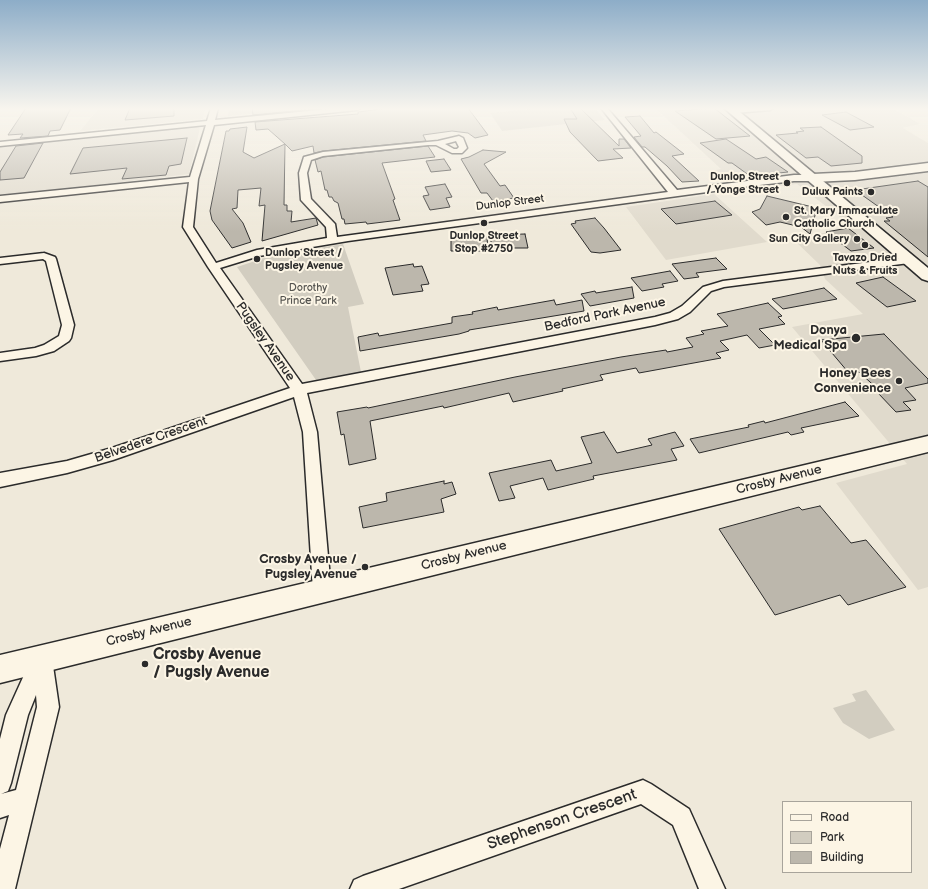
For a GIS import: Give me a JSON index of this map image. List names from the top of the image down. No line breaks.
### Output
{"streets":{"street":["Dunlop Street","Bedford Park Avenue","Pugsley Avenue","Belvedere Crescent","Crosby Avenue","Stephenson Crescent"]},"crossings":[["Dunlop Street","Pugsley Avenue"],["Bedford Park Avenue","Pugsley Avenue"],["Bedford Park Avenue","Belvedere Crescent"],["Pugsley Avenue","Belvedere Crescent"],["Pugsley Avenue","Crosby Avenue"]],"parks":["Dorothy Prince Park"],"places":["Dunlop Street / Yonge Street","Dulux Paints","St. Mary Immaculate Catholic Church","Dunlop Street Stop #2750","Sun City Gallery","Tavazo Dried Nuts & Fruits","Dunlop Street / Pugsley Avenue","Donya Medical Spa","Honey Bees Convenience","Crosby Avenue / Pugsley Avenue","Crosby Avenue / Pugsly Avenue"],"legend":["Road","Park","Building"]}
